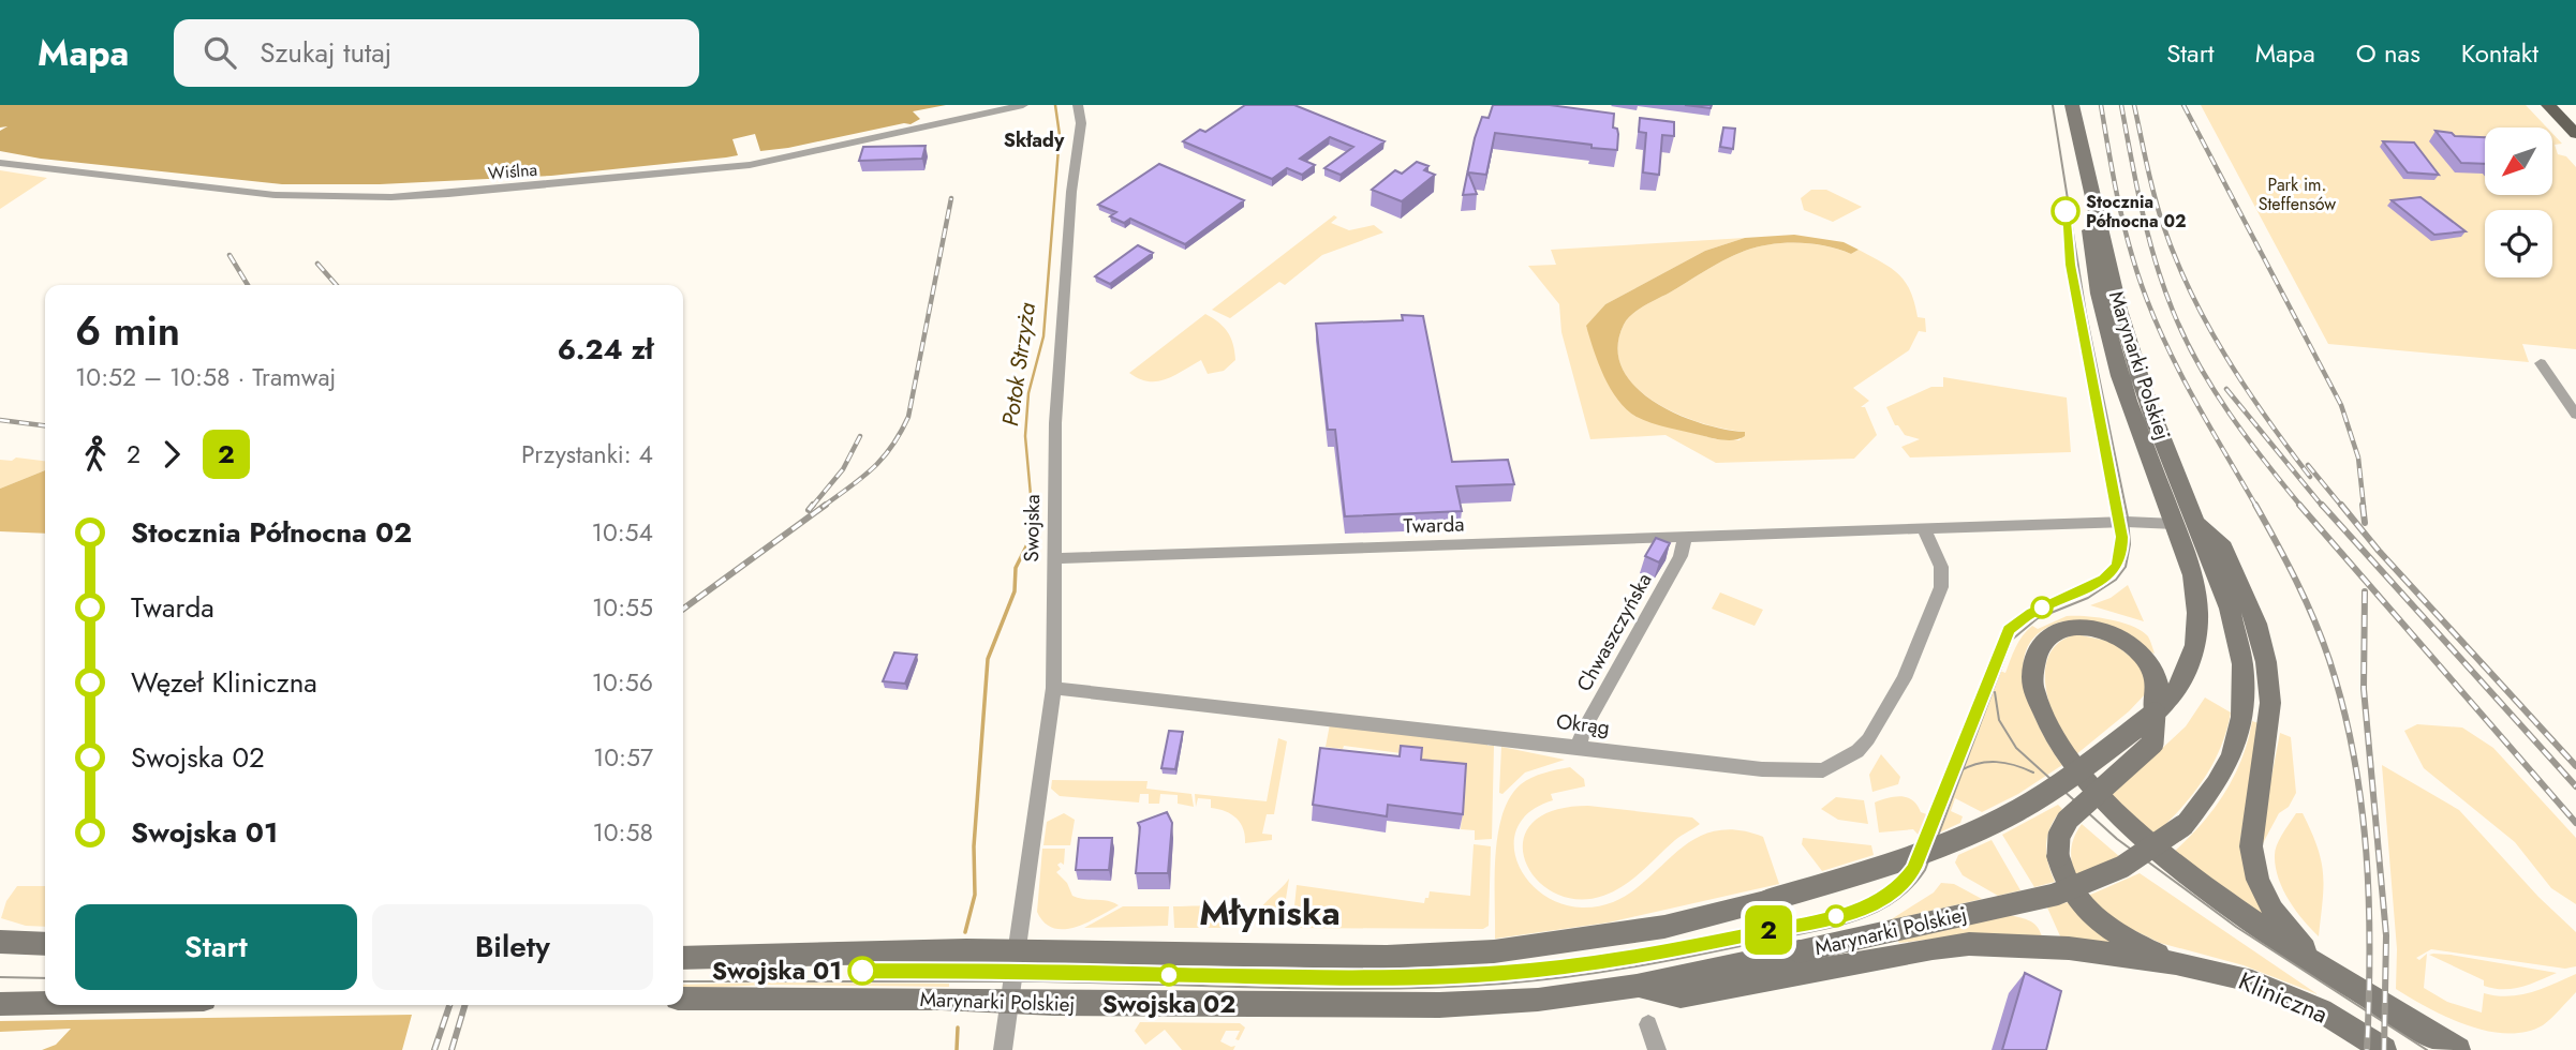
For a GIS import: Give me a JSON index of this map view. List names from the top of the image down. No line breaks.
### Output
{"streets":{"main road":["Marynarki Polskiej","Kliniczna"],"street":["Wiślna","Twarda","Swojska","Chwaszczyńska","Okrąg"]},"crossings":[["Marynarki Polskiej","Twarda"],["Marynarki Polskiej","Swojska"],["Marynarki Polskiej","Kliniczna"],["Twarda","Swojska"],["Twarda","Chwaszczyńska"],["Twarda","Okrąg"],["Swojska","Okrąg"],["Chwaszczyńska","Okrąg"]],"districts":["Składy","Młyniska"],"water":["Potok Strzyża"],"parks":["Park im. Steffensów"],"places":["Stocznia Północna 02","Swojska 01","Swojska 02"],"lines":["tram line 2"],"north":"bottom left","page":{"header":"Mapa","search":"Szukaj tutaj","nav":["Start","Mapa","O nas","Kontakt"],"on_map":"2","heading":["6 min","10:52 – 10:58 · Tramwaj","6.24 zł"],"legs":["2","2","Przystanki: 4"],"list":[{"name":"Stocznia Północna 02","value":"10:54"},{"name":"Twarda","value":"10:55"},{"name":"Węzeł Kliniczna","value":"10:56"},{"name":"Swojska 02","value":"10:57"},{"name":"Swojska 01","value":"10:58"}],"buttons":["Start","Bilety"]}}
